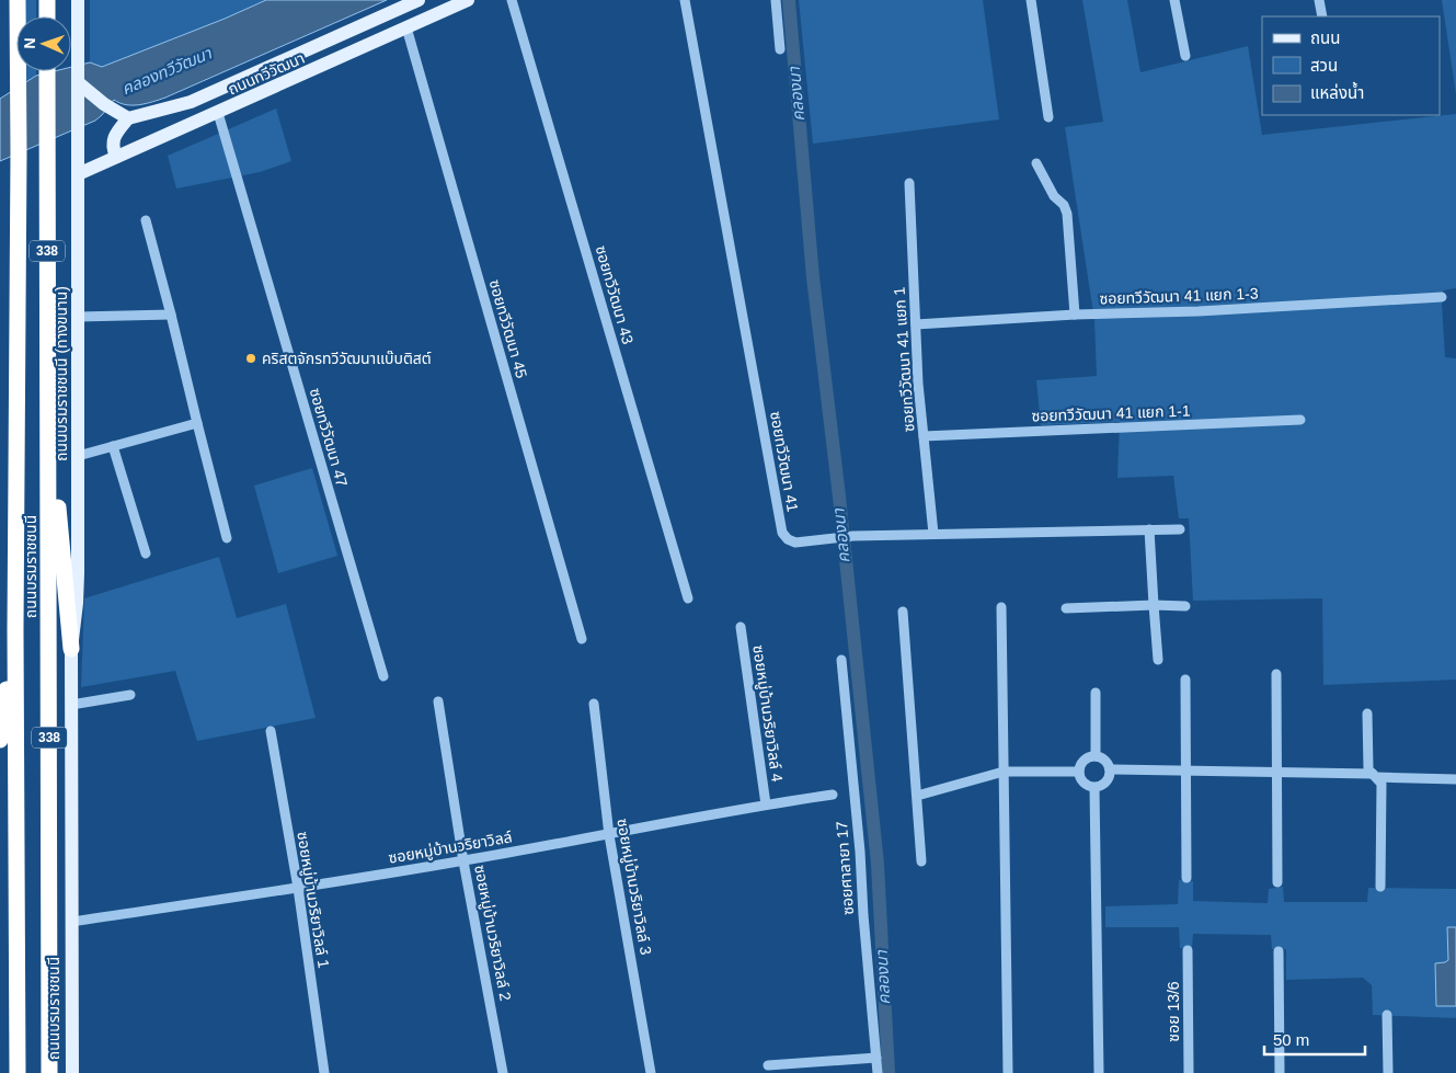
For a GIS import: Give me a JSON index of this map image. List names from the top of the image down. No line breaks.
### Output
{"streets":{"highway":["338","ถนนบรมราชชนนี"],"main road":["ถนนทวีวัฒนา","ถนนบรมราชชนนี (ทางขนาน)"],"street":["ซอยทวีวัฒนา 43","ซอยทวีวัฒนา 41 แยก 1-3","ซอยทวีวัฒนา 45","ซอยทวีวัฒนา 41 แยก 1","ซอยทวีวัฒนา 41 แยก 1-1","ซอยทวีวัฒนา 47","ซอยทวีวัฒนา 41","ซอยหมู่บ้านวริยาวิลล์ 4","ซอยหมู่บ้านวริยาวิลล์","ซอยศาลายา 17","ซอยหมู่บ้านวริยาวิลล์ 3","ซอยหมู่บ้านวริยาวิลล์ 1","ซอยหมู่บ้านวริยาวิลล์ 2","ซอย 13/6"]},"crossings":[["ถนนทวีวัฒนา","ซอยทวีวัฒนา 45"],["ถนนทวีวัฒนา","ถนนบรมราชชนนี (ทางขนาน)"],["ถนนทวีวัฒนา","ซอยทวีวัฒนา 47"],["ซอยทวีวัฒนา 41 แยก 1-3","ซอยทวีวัฒนา 41 แยก 1"],["ซอยทวีวัฒนา 41 แยก 1","ซอยทวีวัฒนา 41 แยก 1-1"],["ซอยทวีวัฒนา 41 แยก 1","ซอยทวีวัฒนา 41"],["ถนนบรมราชชนนี (ทางขนาน)","ถนนบรมราชชนนี"],["ถนนบรมราชชนนี","ซอยหมู่บ้านวริยาวิลล์"],["ซอยหมู่บ้านวริยาวิลล์ 4","ซอยหมู่บ้านวริยาวิลล์"],["ซอยหมู่บ้านวริยาวิลล์","ซอยหมู่บ้านวริยาวิลล์ 3"],["ซอยหมู่บ้านวริยาวิลล์","ซอยหมู่บ้านวริยาวิลล์ 1"],["ซอยหมู่บ้านวริยาวิลล์","ซอยหมู่บ้านวริยาวิลล์ 2"]],"water":["คลองทวีวัฒนา","คลองนา"],"places":["คริสตจักรทวีวัฒนาแบ๊บติสต์"],"legend":["ถนน","สวน","แหล่งน้ำ"],"scale_bar":"50 m","north":"left"}
